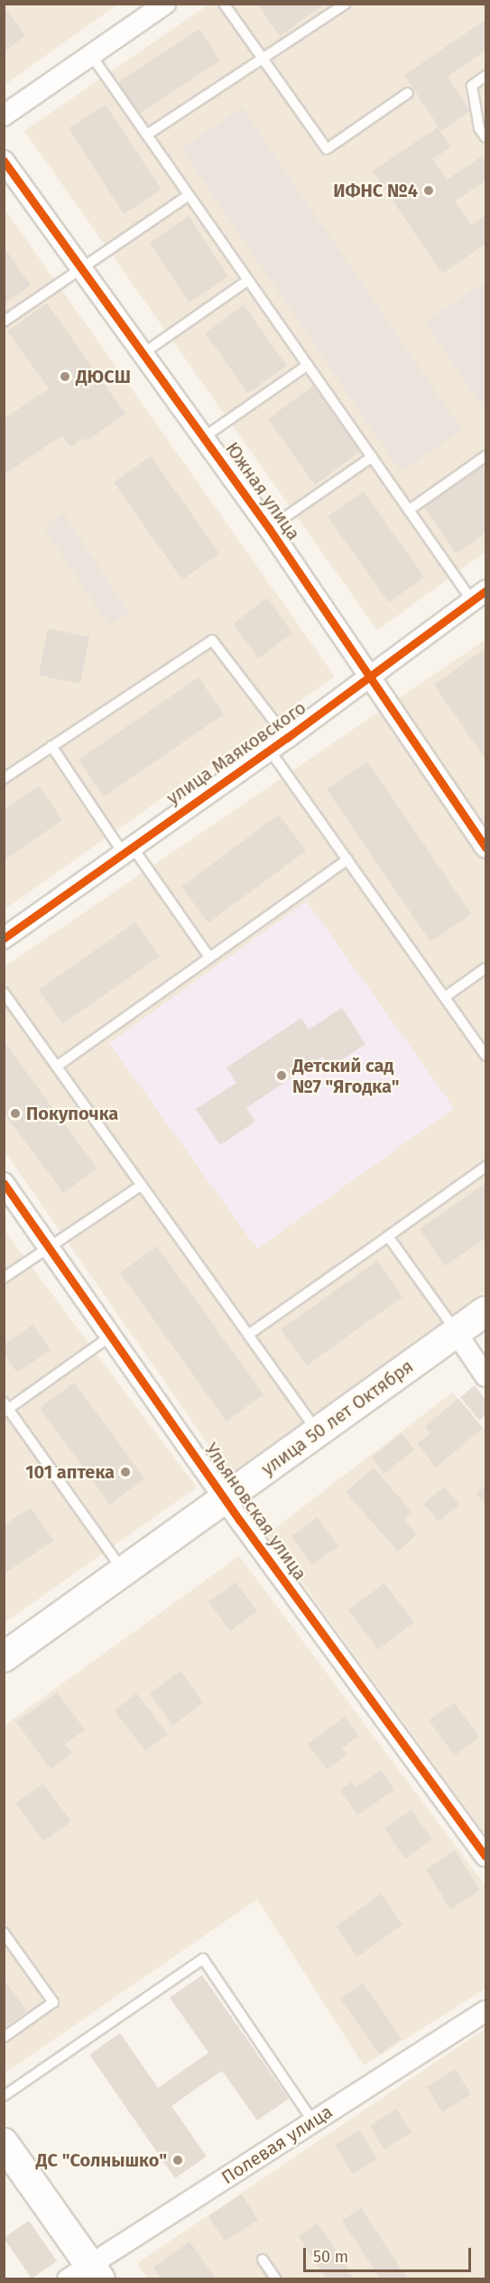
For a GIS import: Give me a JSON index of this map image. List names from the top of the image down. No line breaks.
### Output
{"streets":{"main road":["улица 50 лет Октября"],"street":["Южная улица","улица Маяковского","Ульяновская улица","Полевая улица"]},"crossings":[["Южная улица","улица Маяковского"],["улица 50 лет Октября","Ульяновская улица"]],"places":["ИФНС №4","ДЮСШ","Детский сад №7 \"Ягодка\"","Покупочка","101 аптека","ДС \"Солнышко\""],"scale_bar":"50 m"}
